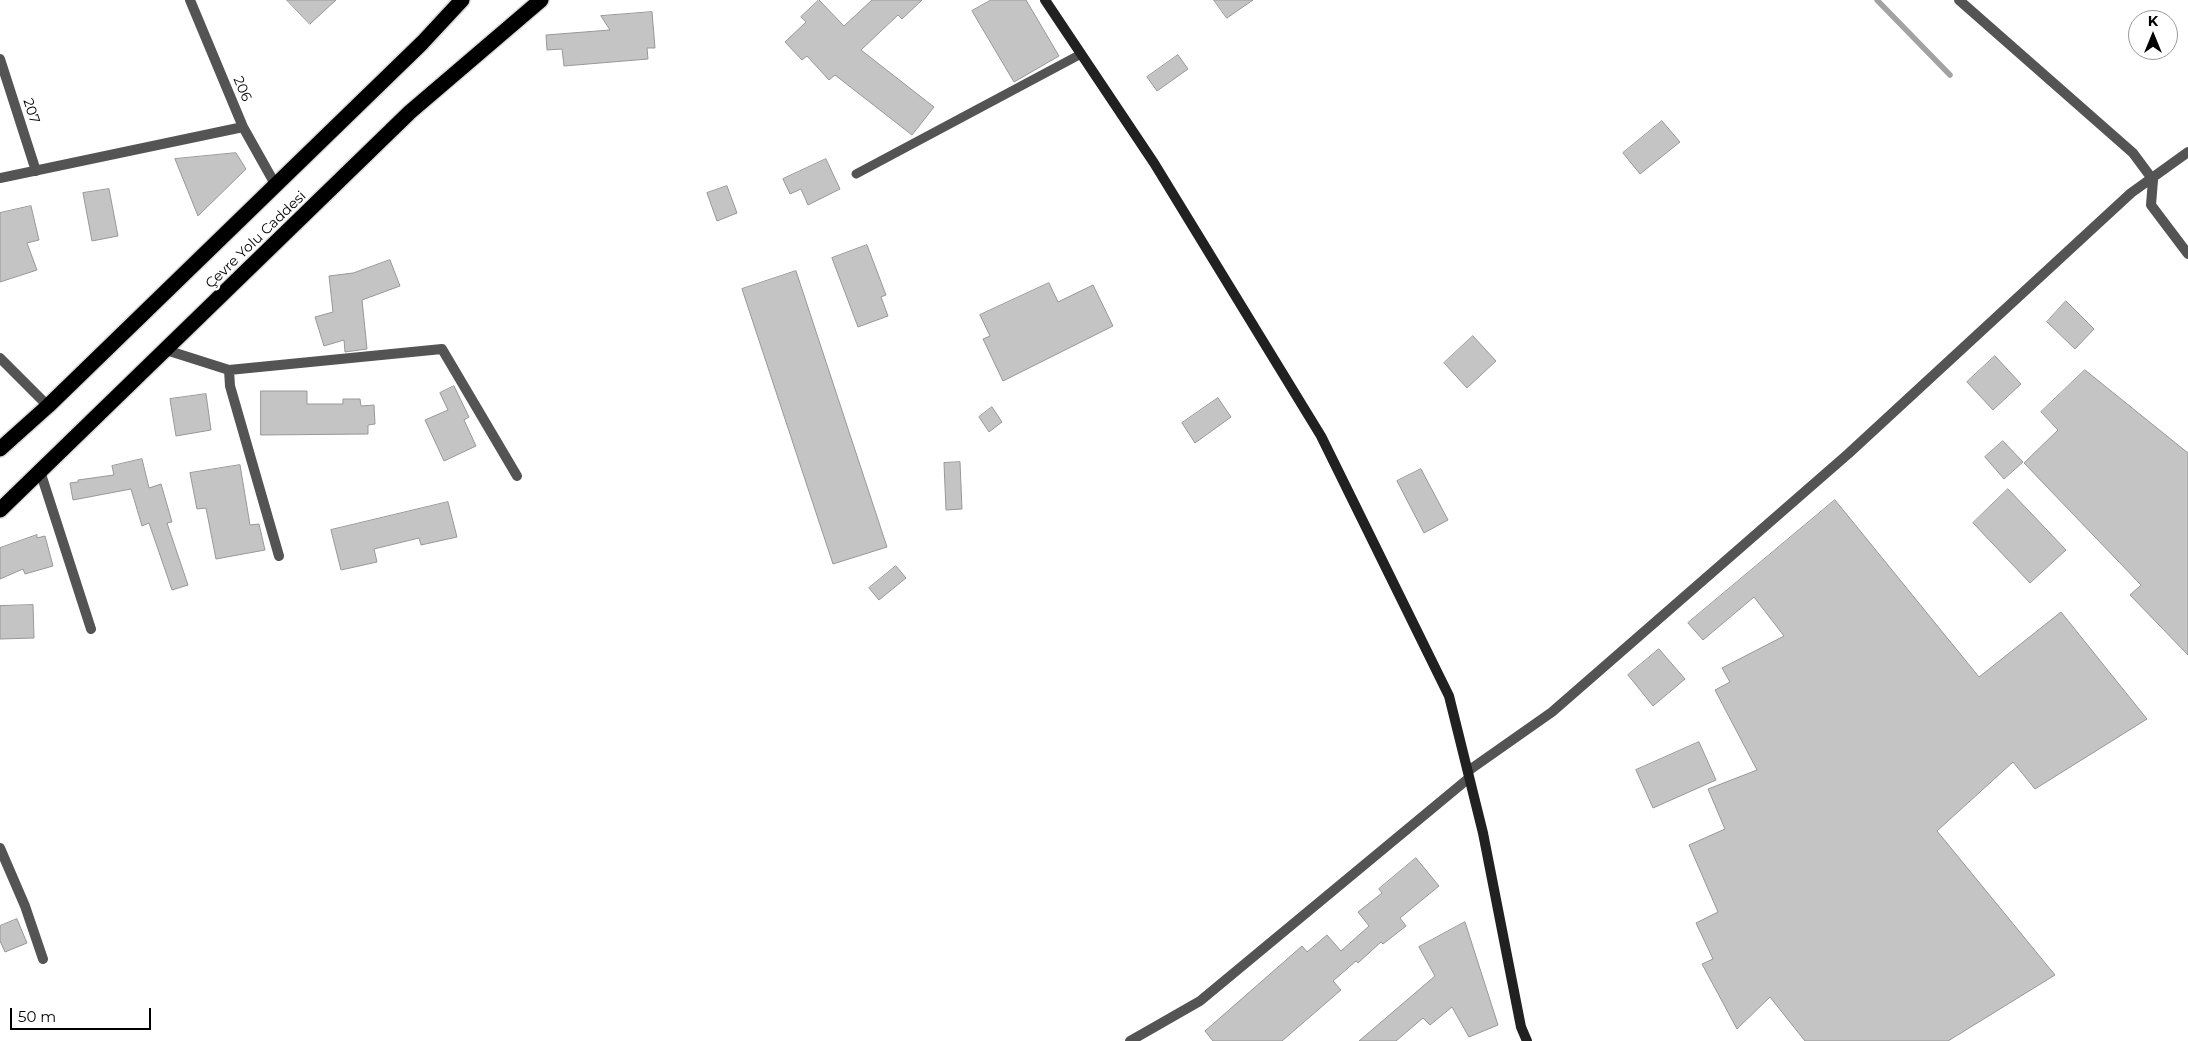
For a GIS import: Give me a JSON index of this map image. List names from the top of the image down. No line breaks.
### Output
{"streets":{"highway":["Çevre Yolu Caddesi"],"street":["206","207"]},"crossings":[["206","Çevre Yolu Caddesi"]],"scale_bar":"50 m","north":"top"}
